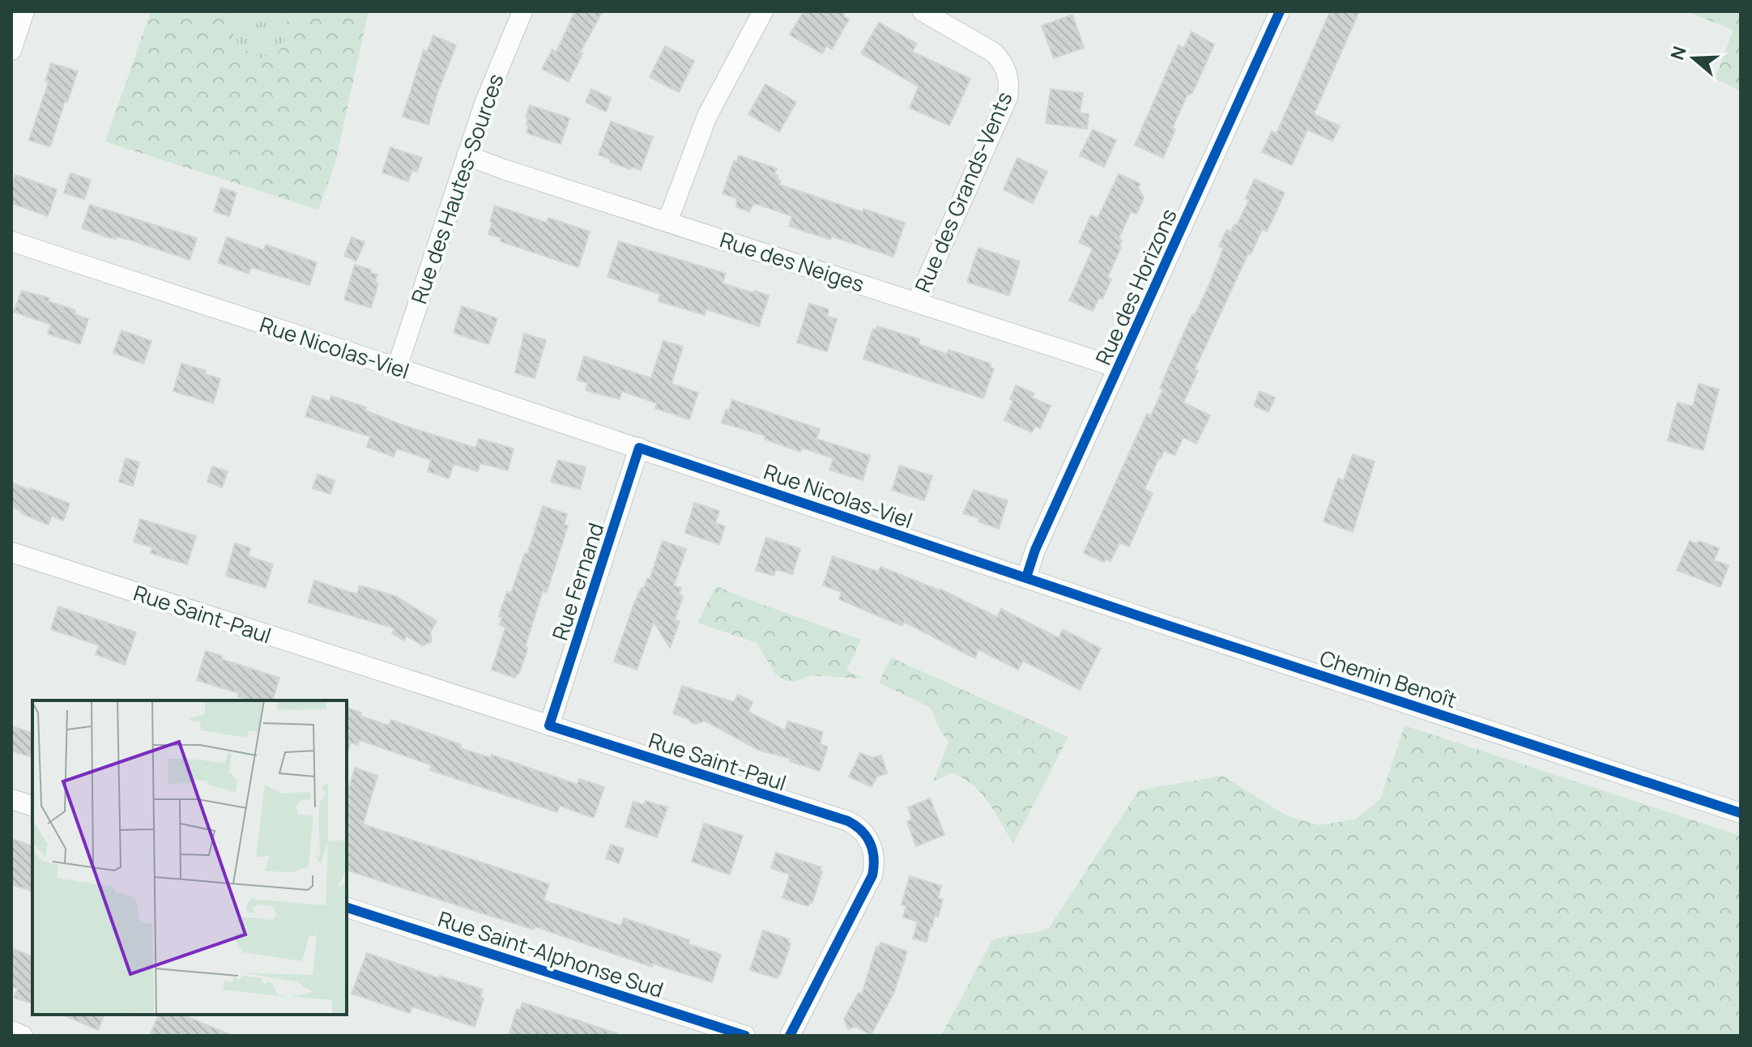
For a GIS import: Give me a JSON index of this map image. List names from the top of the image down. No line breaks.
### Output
{"streets":{"street":["Rue des Hautes-Sources","Rue des Grands-Vents","Rue des Neiges","Rue des Horizons","Rue Nicolas-Viel","Rue Fernand","Rue Saint-Paul","Chemin Benoît","Rue Saint-Alphonse Sud"]},"crossings":[["Rue des Hautes-Sources","Rue des Neiges"],["Rue des Hautes-Sources","Rue Nicolas-Viel"],["Rue des Grands-Vents","Rue des Neiges"],["Rue des Neiges","Rue des Horizons"],["Rue des Horizons","Rue Nicolas-Viel"],["Rue des Horizons","Chemin Benoît"],["Rue Nicolas-Viel","Rue Fernand"],["Rue Nicolas-Viel","Chemin Benoît"],["Rue Fernand","Rue Saint-Paul"]],"north":"left"}
